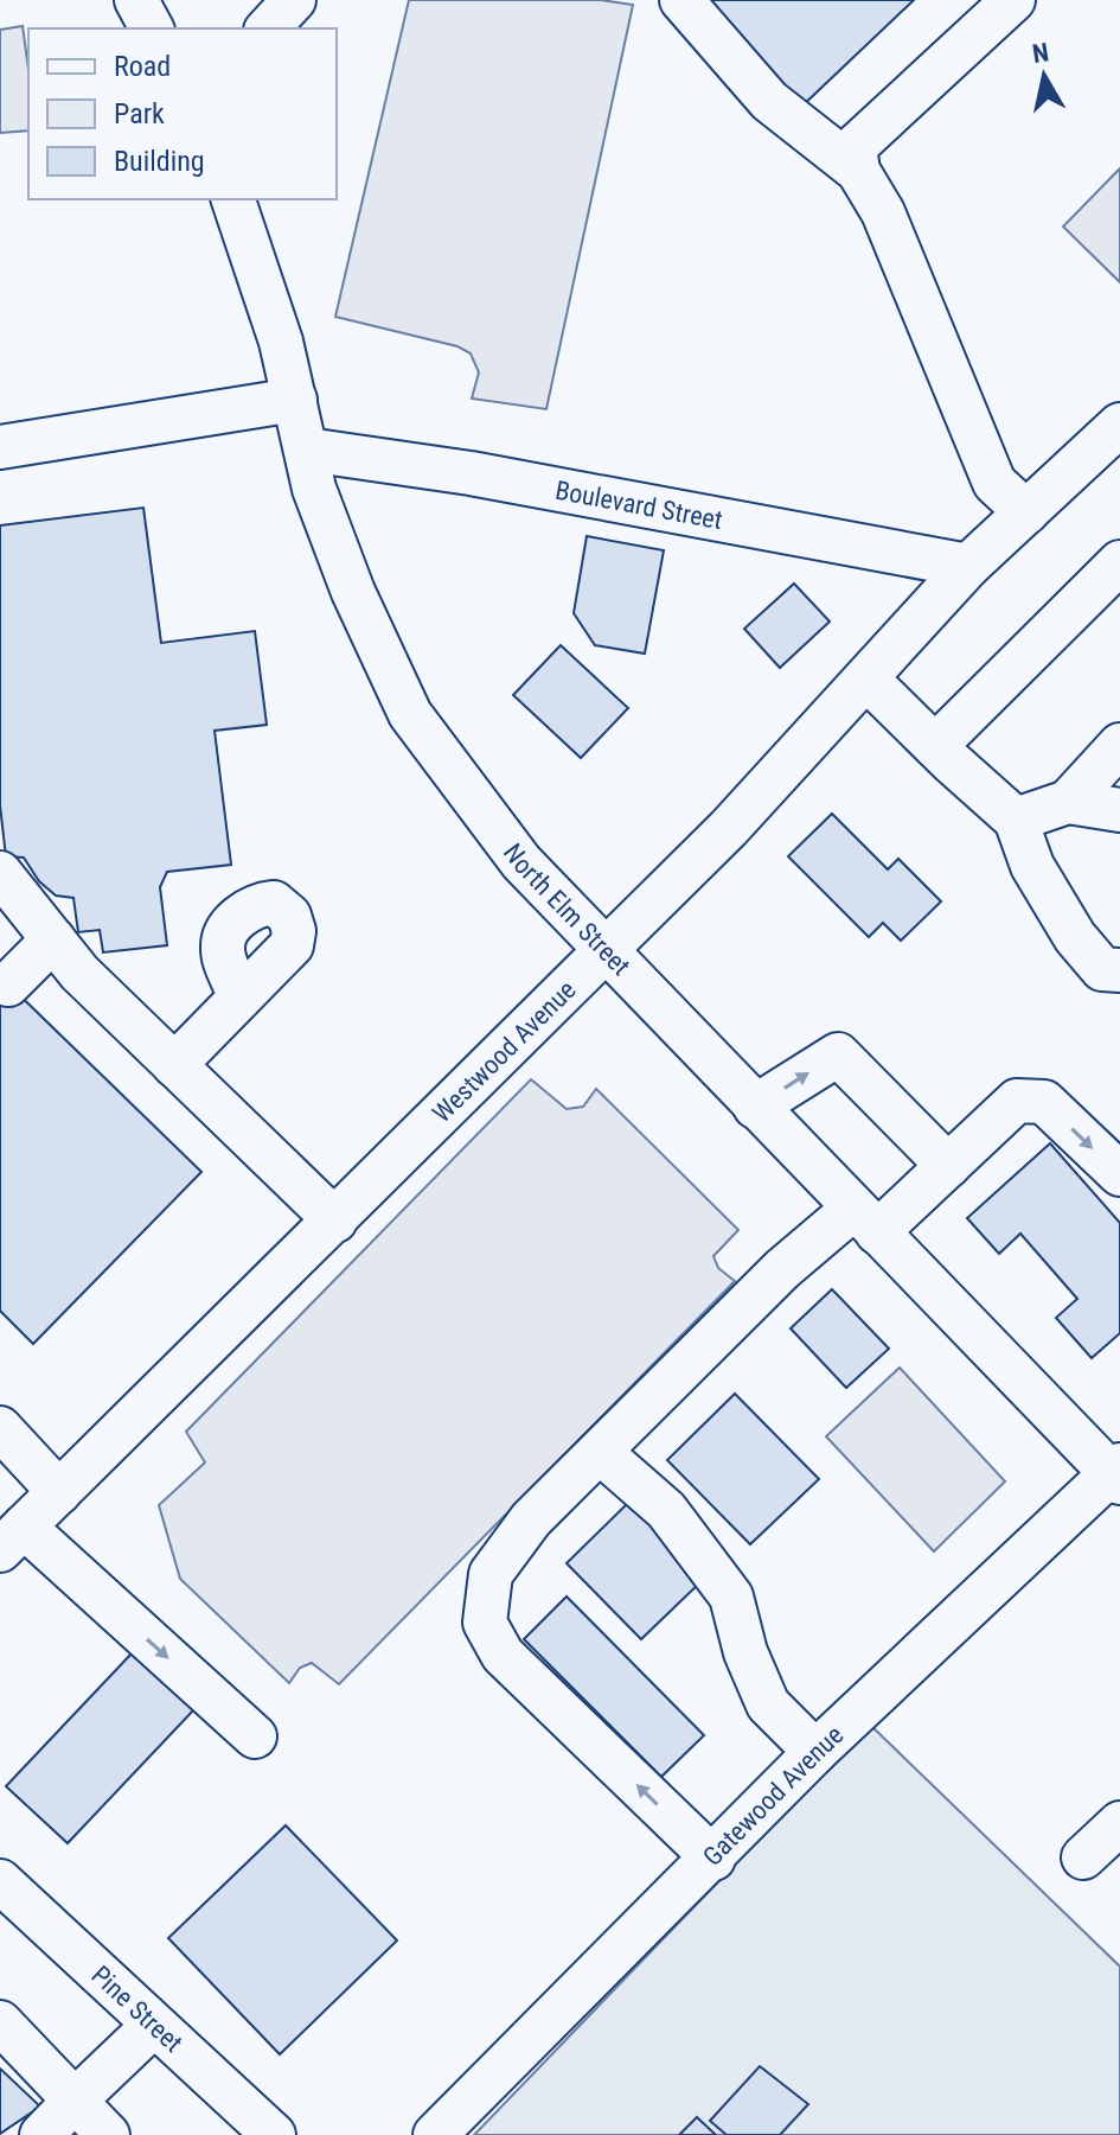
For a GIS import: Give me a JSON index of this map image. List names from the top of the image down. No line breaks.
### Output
{"streets":{"street":["Boulevard Street","North Elm Street","Westwood Avenue","Gatewood Avenue","Pine Street"]},"crossings":[["Boulevard Street","North Elm Street"],["Boulevard Street","Westwood Avenue"],["North Elm Street","Westwood Avenue"],["North Elm Street","Gatewood Avenue"]],"legend":["Road","Park","Building"],"north":"top"}
